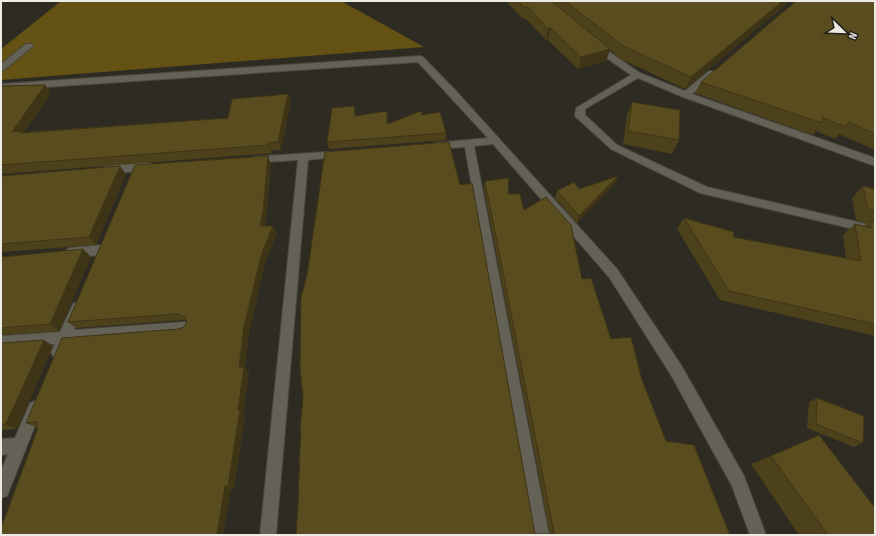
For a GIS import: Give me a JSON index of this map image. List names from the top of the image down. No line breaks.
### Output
{"north":"bottom right"}
